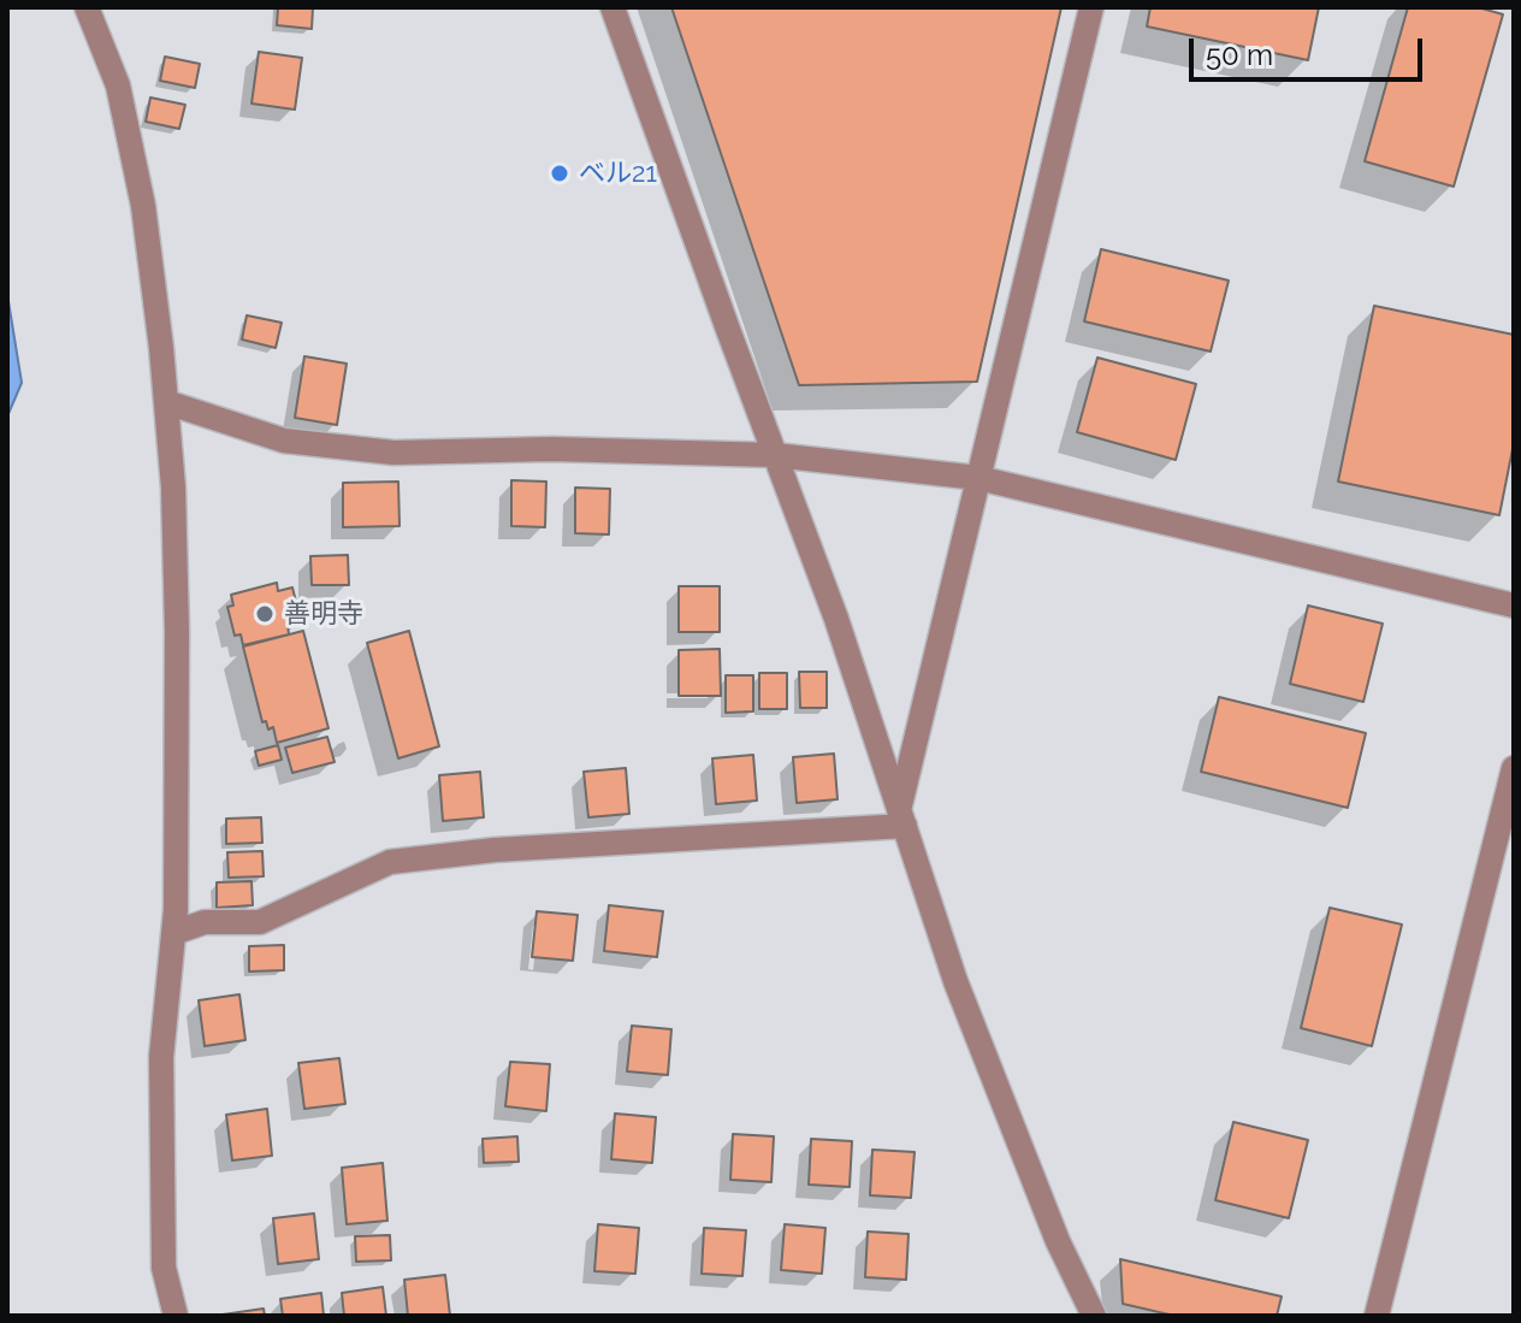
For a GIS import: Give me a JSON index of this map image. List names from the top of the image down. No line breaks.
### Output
{"places":["ベル21","善明寺"],"scale_bar":"50 m"}
